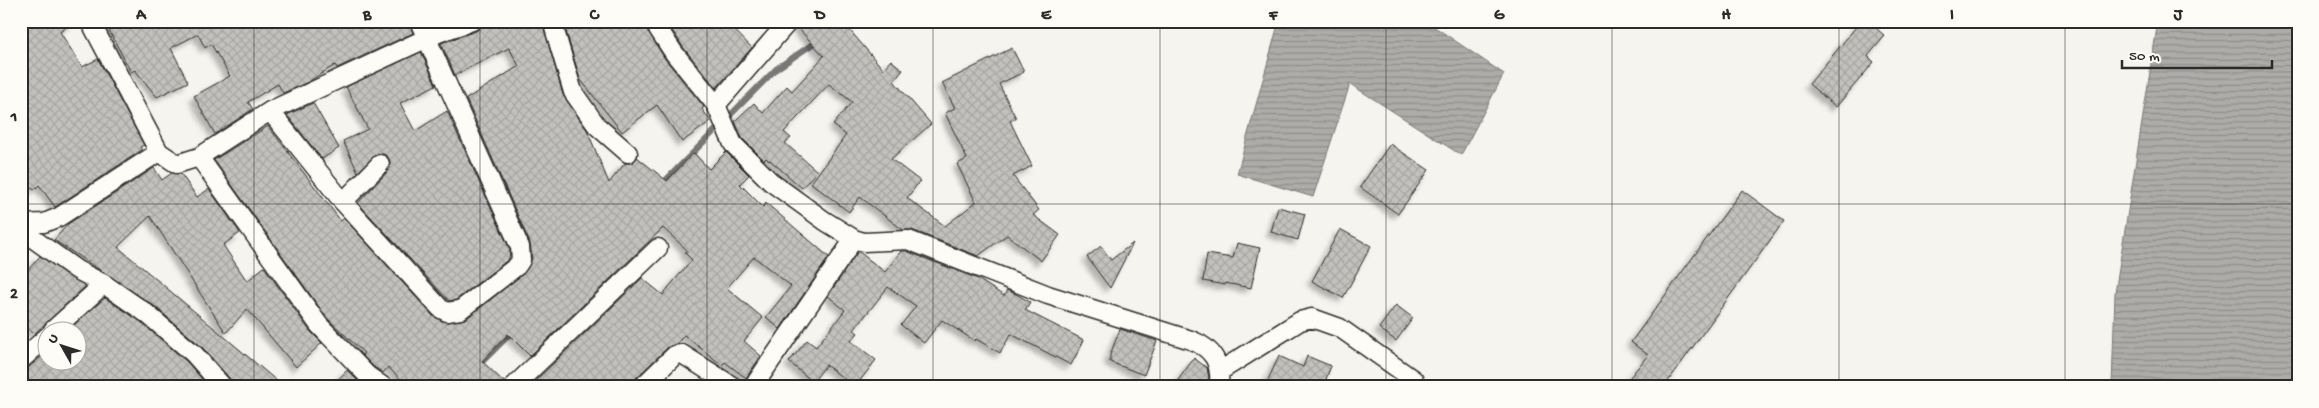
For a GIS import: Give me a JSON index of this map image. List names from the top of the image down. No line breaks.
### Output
{"scale_bar":"50 m","north":"top left","grid":{"columns":["A","B","C","D","E","F","G","H","I","J"],"rows":["1","2"]}}
